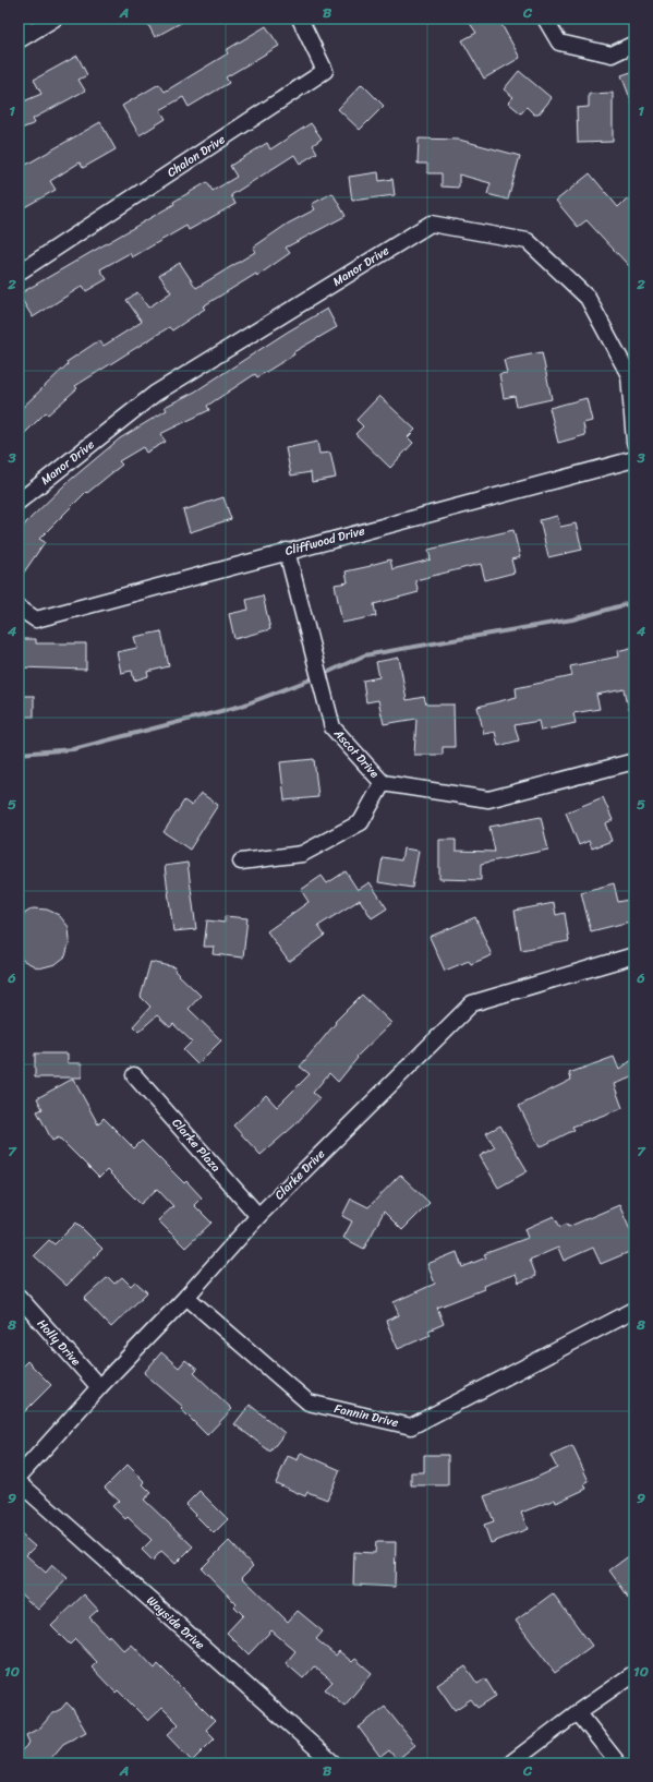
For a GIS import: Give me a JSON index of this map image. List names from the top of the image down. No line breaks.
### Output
{"streets":{"street":["Chalon Drive","Manor Drive","Cliffwood Drive","Ascot Drive","Clarke Plaza","Clarke Drive","Holly Drive","Fannin Drive","Wayside Drive"]},"crossings":[["Cliffwood Drive","Ascot Drive"],["Clarke Plaza","Clarke Drive"],["Clarke Drive","Holly Drive"],["Clarke Drive","Fannin Drive"]],"grid":{"columns":["A","B","C"],"rows":["1","2","3","4","5","6","7","8","9","10"]}}
